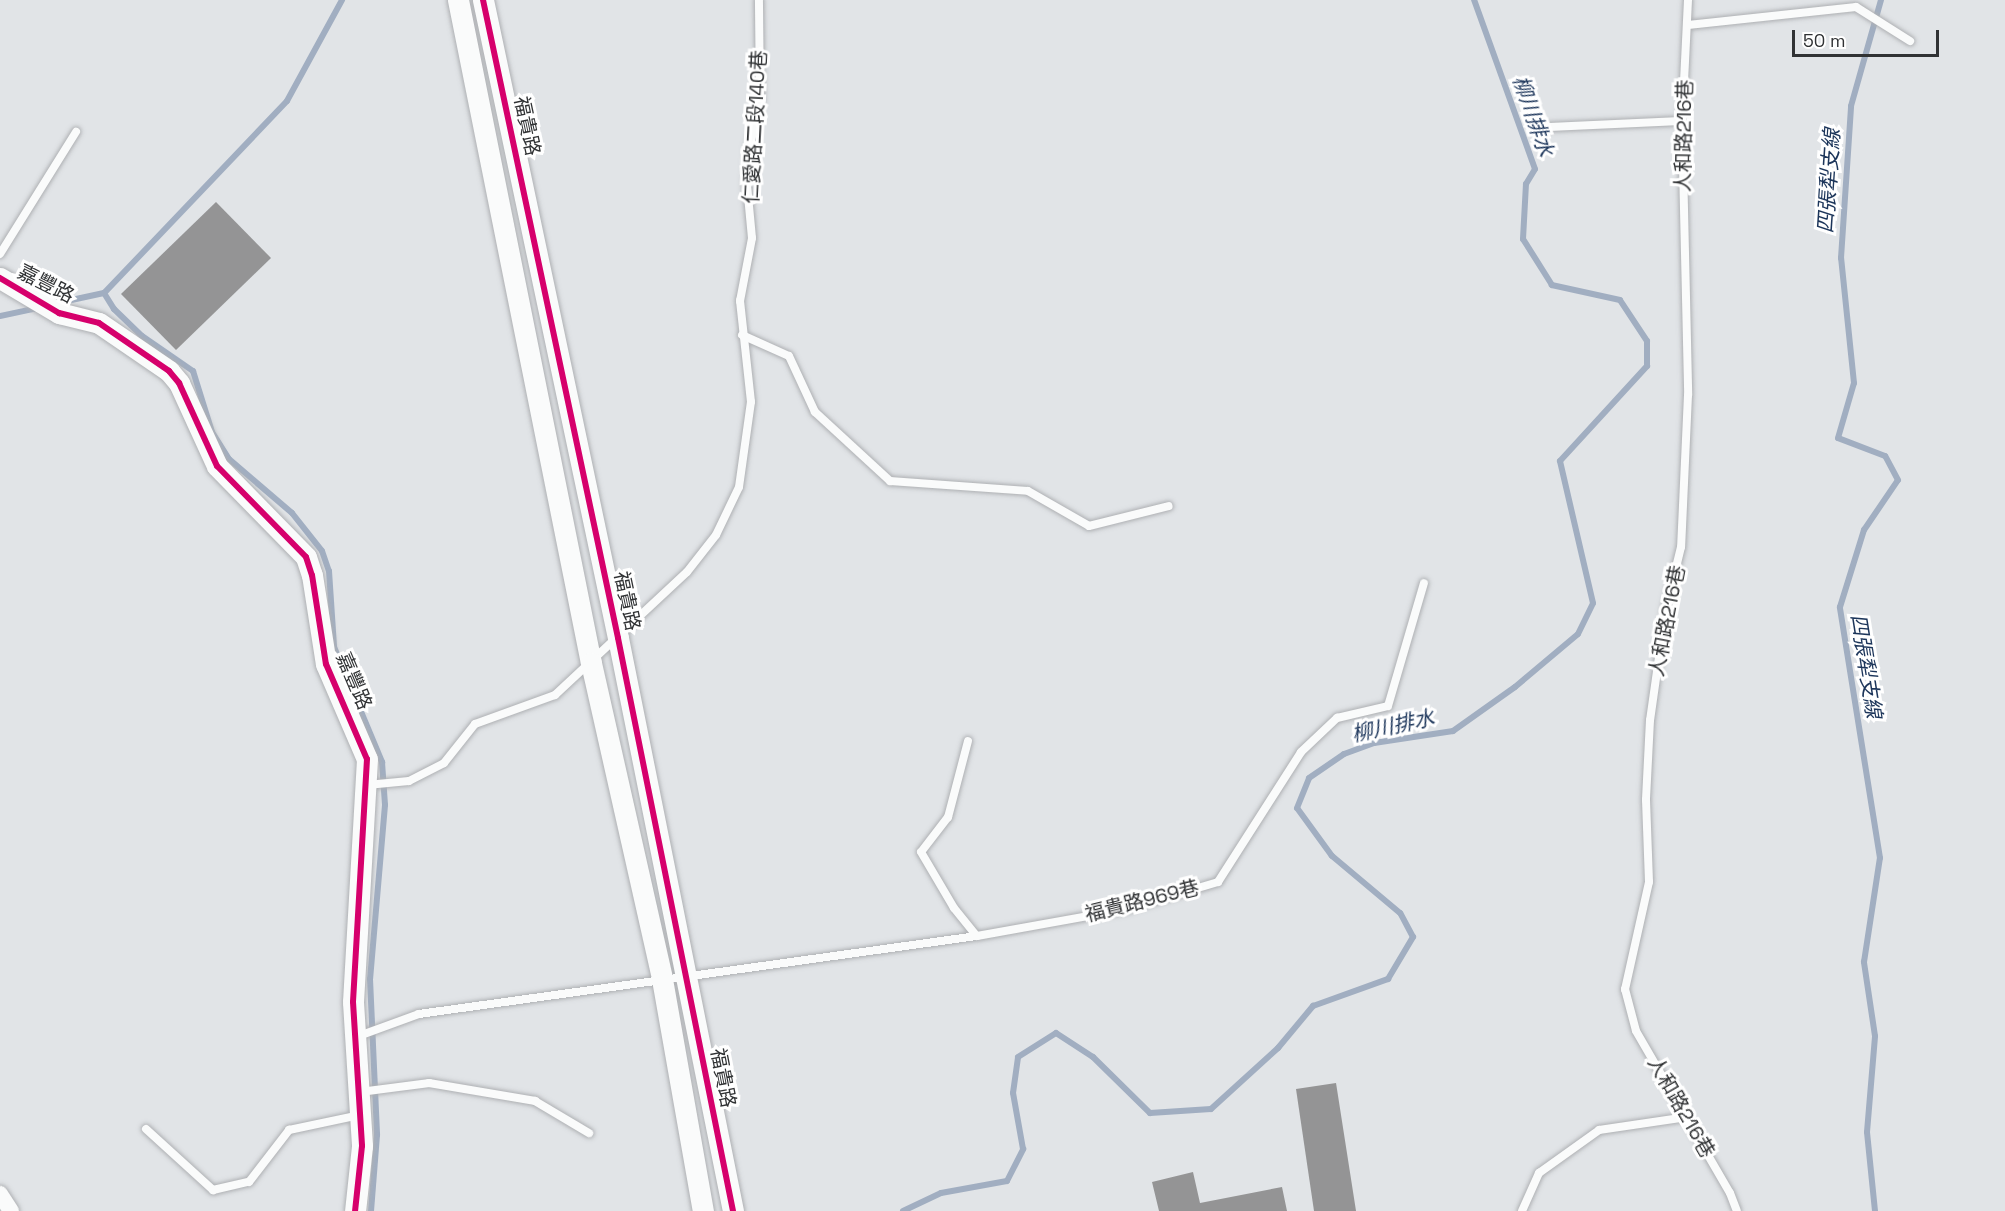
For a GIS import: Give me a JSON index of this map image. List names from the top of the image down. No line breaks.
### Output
{"streets":{"street":["福貴路","嘉豐路"],"lane":["仁愛路二段140巷","人和路216巷","福貴路969巷"]},"crossings":[["福貴路","仁愛路二段140巷"],["福貴路","福貴路969巷"],["仁愛路二段140巷","嘉豐路"],["嘉豐路","福貴路969巷"]],"water":["柳川排水","四張犁支線"],"scale_bar":"50 m"}
